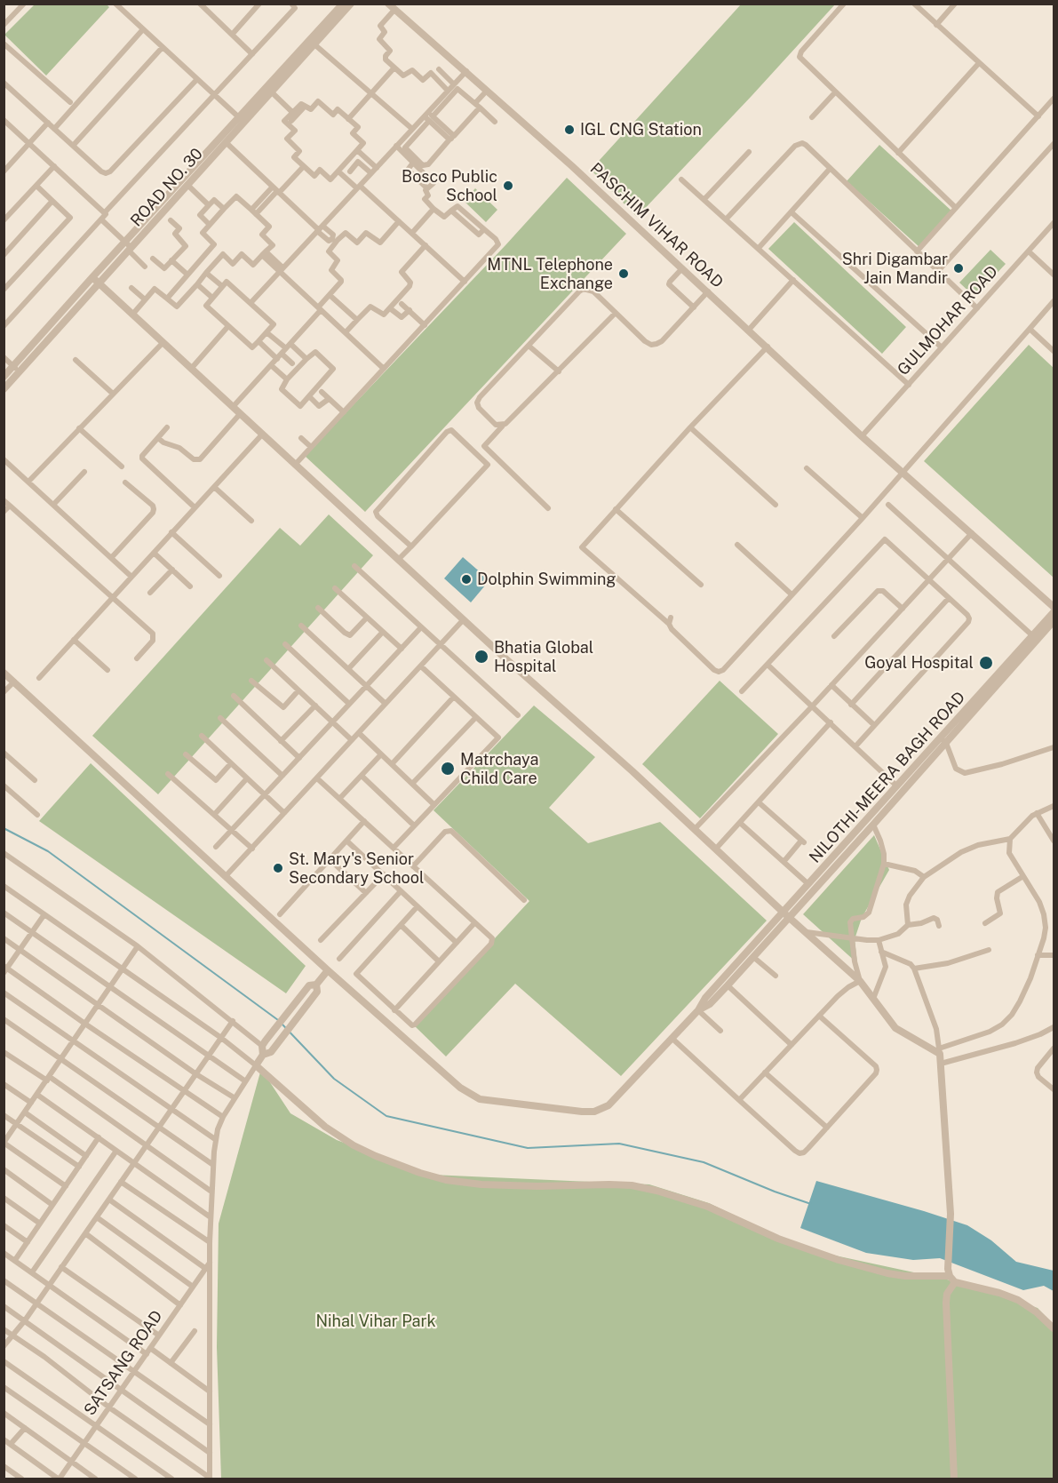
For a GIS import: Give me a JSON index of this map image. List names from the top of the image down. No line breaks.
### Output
{"streets":{"street":["ROAD NO. 30","PASCHIM VIHAR ROAD","GULMOHAR ROAD","NILOTHI-MEERA BAGH ROAD","SATSANG ROAD"]},"crossings":[["PASCHIM VIHAR ROAD","GULMOHAR ROAD"]],"parks":["Nihal Vihar Park"],"places":["IGL CNG Station","Bosco Public School","Shri Digambar Jain Mandir","MTNL Telephone Exchange","Dolphin Swimming","Bhatia Global Hospital","Goyal Hospital","Matrchaya Child Care","St. Mary's Senior Secondary School"]}
